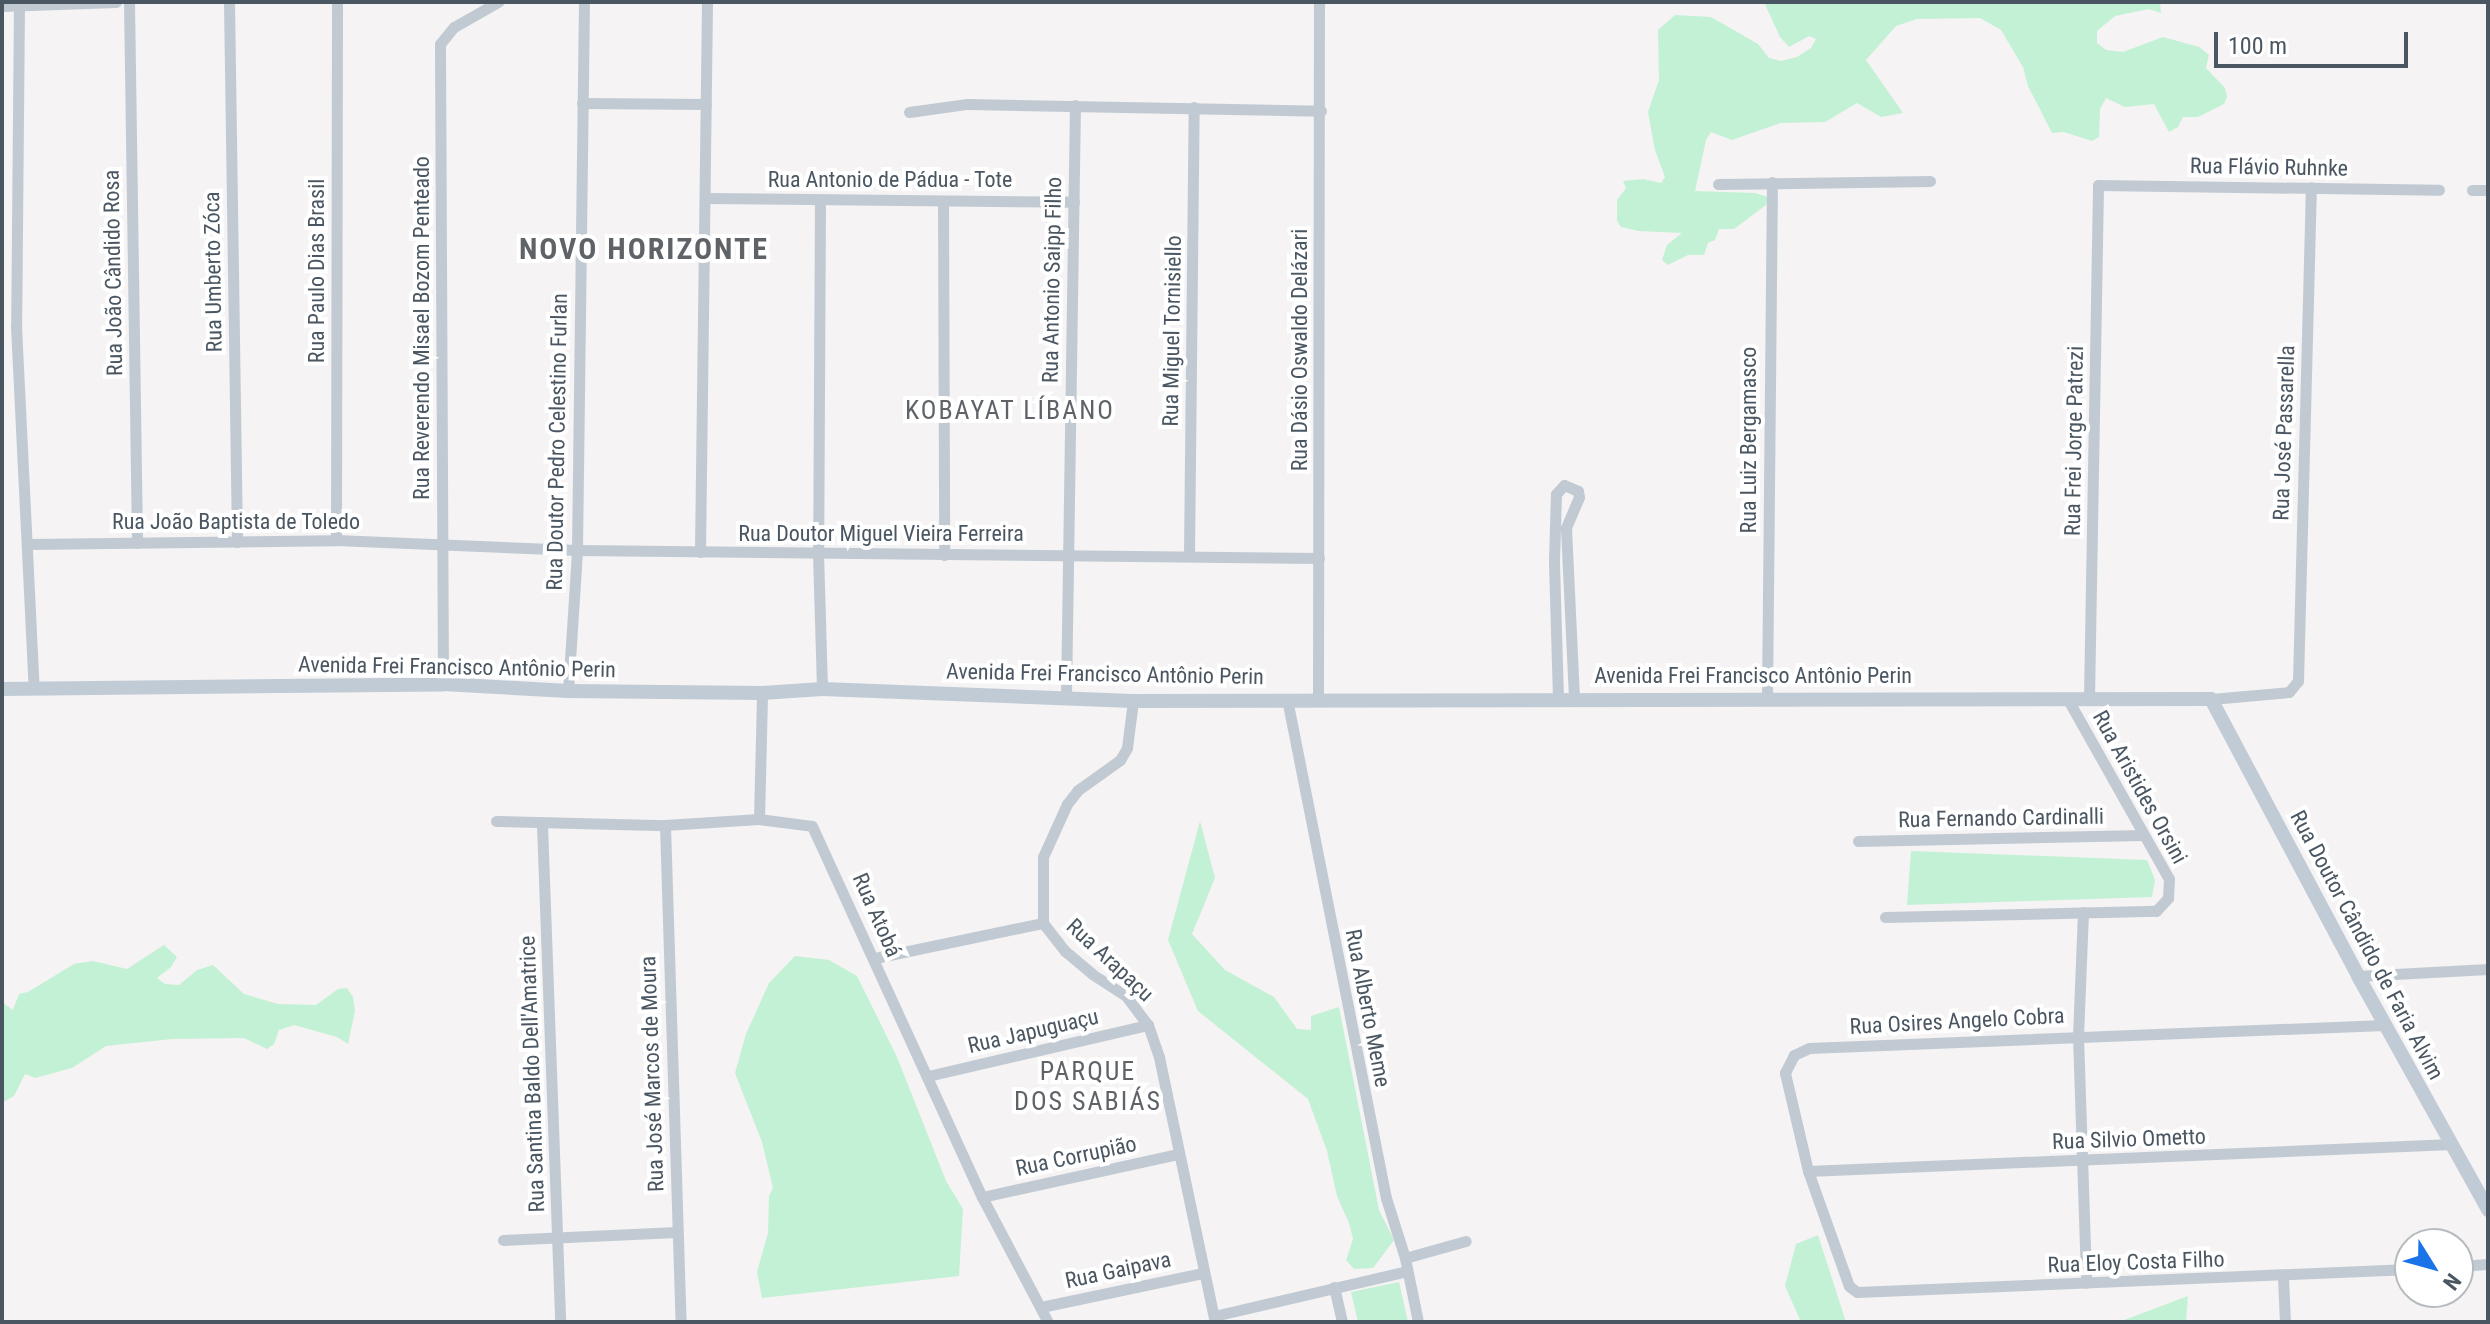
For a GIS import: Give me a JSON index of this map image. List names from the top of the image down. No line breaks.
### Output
{"streets":{"street":["Rua Flávio Ruhnke","Rua Antonio de Pádua - Tote","Rua Paulo Dias Brasil","Rua Umberto Zóca","Rua João Cândido Rosa","Rua Antonio Saipp Filho","Rua Reverendo Misael Bozom Penteado","Rua Miguel Tornisiello","Rua Dásio Oswaldo Delázari","Rua José Passarella","Rua Luiz Bergamasco","Rua Frei Jorge Patrezi","Rua Doutor Pedro Celestino Furlan","Rua João Baptista de Toledo","Rua Doutor Miguel Vieira Ferreira","Avenida Frei Francisco Antônio Perin","Rua Aristides Orsini","Rua Fernando Cardinalli","Rua Atobá","Rua Doutor Cândido de Faria Alvim","Rua Arapaçu","Rua Alberto Meme","Rua Osires Angelo Cobra","Rua Japuguaçu","Rua Santina Baldo Dell'Amatrice","Rua José Marcos de Moura","Rua Silvio Ometto","Rua Corrupião","Rua Eloy Costa Filho","Rua Gaipava"]},"crossings":[["Rua Flávio Ruhnke","Rua José Passarella"],["Rua Flávio Ruhnke","Rua Frei Jorge Patrezi"],["Rua Antonio de Pádua - Tote","Rua Antonio Saipp Filho"],["Rua Paulo Dias Brasil","Rua João Baptista de Toledo"],["Rua Umberto Zóca","Rua João Baptista de Toledo"],["Rua João Cândido Rosa","Rua João Baptista de Toledo"],["Rua Antonio Saipp Filho","Rua Doutor Miguel Vieira Ferreira"],["Rua Antonio Saipp Filho","Avenida Frei Francisco Antônio Perin"],["Rua Reverendo Misael Bozom Penteado","Rua João Baptista de Toledo"],["Rua Reverendo Misael Bozom Penteado","Rua Doutor Miguel Vieira Ferreira"],["Rua Reverendo Misael Bozom Penteado","Avenida Frei Francisco Antônio Perin"],["Rua Miguel Tornisiello","Rua Doutor Miguel Vieira Ferreira"],["Rua Dásio Oswaldo Delázari","Rua Doutor Miguel Vieira Ferreira"],["Rua Dásio Oswaldo Delázari","Avenida Frei Francisco Antônio Perin"],["Rua José Passarella","Avenida Frei Francisco Antônio Perin"],["Rua Luiz Bergamasco","Avenida Frei Francisco Antônio Perin"],["Rua Frei Jorge Patrezi","Avenida Frei Francisco Antônio Perin"],["Rua Doutor Pedro Celestino Furlan","Rua Doutor Miguel Vieira Ferreira"],["Rua Doutor Pedro Celestino Furlan","Avenida Frei Francisco Antônio Perin"],["Rua João Baptista de Toledo","Rua Doutor Miguel Vieira Ferreira"],["Avenida Frei Francisco Antônio Perin","Rua Aristides Orsini"],["Avenida Frei Francisco Antônio Perin","Rua Doutor Cândido de Faria Alvim"],["Avenida Frei Francisco Antônio Perin","Rua Arapaçu"],["Avenida Frei Francisco Antônio Perin","Rua Alberto Meme"],["Rua Aristides Orsini","Rua Fernando Cardinalli"],["Rua Atobá","Rua Japuguaçu"],["Rua Atobá","Rua Santina Baldo Dell'Amatrice"],["Rua Atobá","Rua José Marcos de Moura"],["Rua Atobá","Rua Corrupião"],["Rua Atobá","Rua Gaipava"],["Rua Doutor Cândido de Faria Alvim","Rua Osires Angelo Cobra"],["Rua Doutor Cândido de Faria Alvim","Rua Silvio Ometto"],["Rua Arapaçu","Rua Japuguaçu"],["Rua Arapaçu","Rua Corrupião"],["Rua Arapaçu","Rua Gaipava"],["Rua Osires Angelo Cobra","Rua Silvio Ometto"],["Rua Osires Angelo Cobra","Rua Eloy Costa Filho"]],"districts":["NOVO HORIZONTE","KOBAYAT LÍBANO","PARQUE DOS SABIÁS"],"scale_bar":"100 m","north":"bottom right"}
